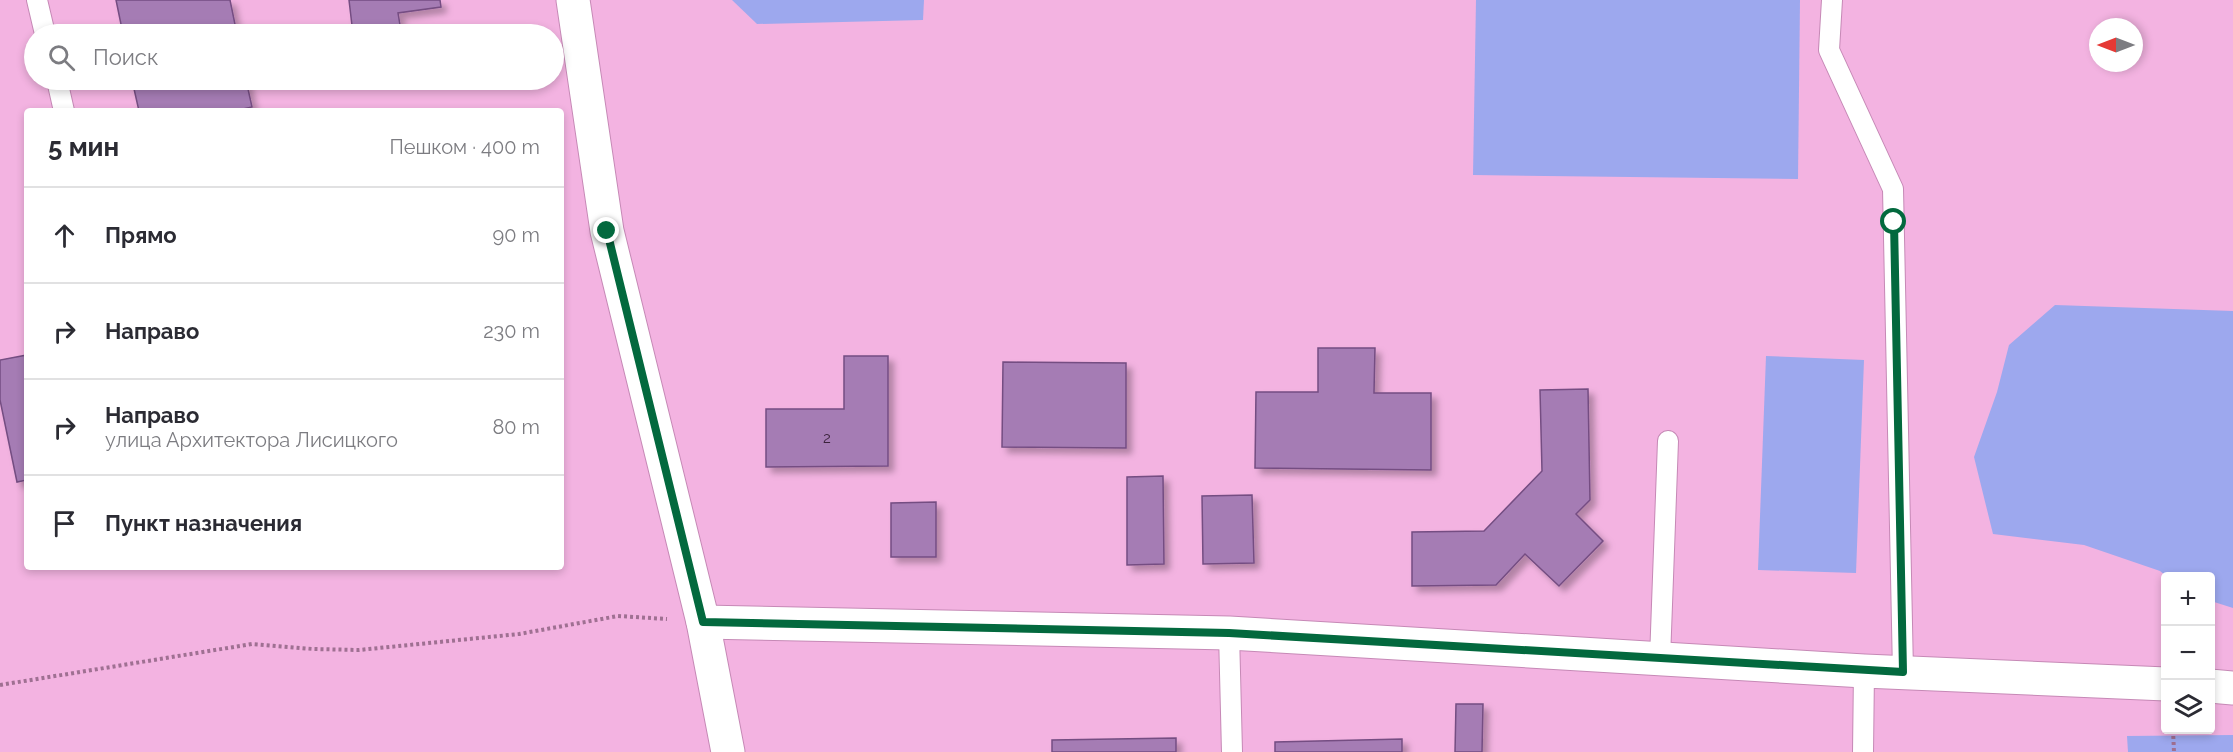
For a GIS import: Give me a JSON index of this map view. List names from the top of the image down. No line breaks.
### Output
{"house_numbers":["2"],"north":"left","page":{"search":"Поиск","heading":["5 мин","Пешком · 400 m"],"list":[["Прямо","90 m"],["Направо","230 m"],["Направо","улица Архитектора Лисицкого","80 m"],"Пункт назначения"],"map_buttons":["+","−"]}}
